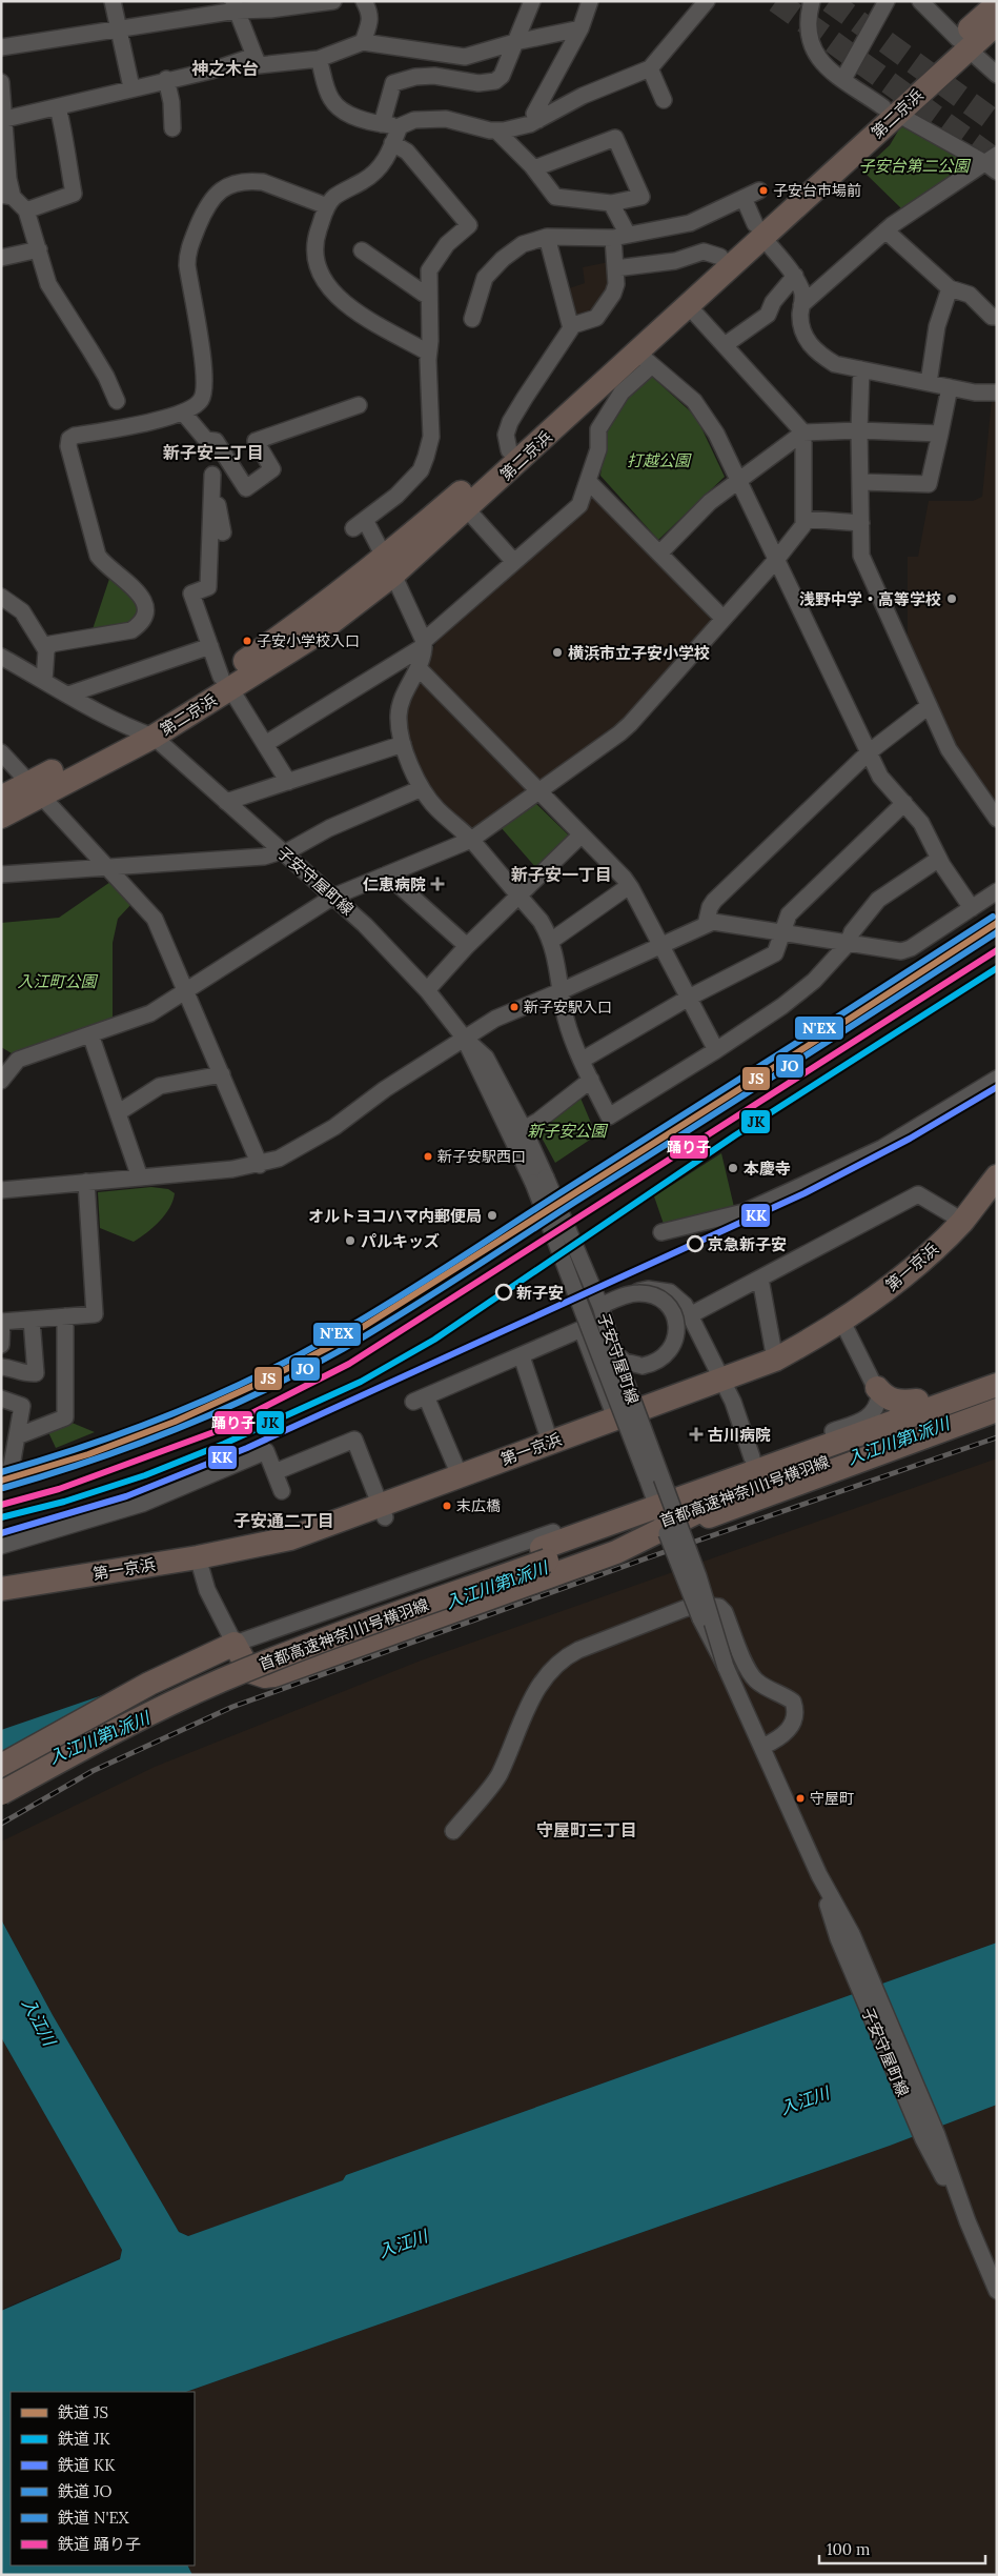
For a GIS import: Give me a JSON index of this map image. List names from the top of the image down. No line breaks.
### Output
{"streets":{"highway":["第二京浜","第一京浜","首都高速神奈川1号横羽線"],"street":["子安守屋町線"]},"crossings":[["第二京浜","子安守屋町線"]],"districts":["神之木台","新子安二丁目","新子安一丁目","子安通二丁目","守屋町三丁目"],"water":["入江川第1派川","入江川"],"parks":["子安台第二公園","打越公園","入江町公園","新子安公園"],"places":{"other":["子安台市場前","浅野中学・高等学校","子安小学校入口","横浜市立子安小学校","新子安駅入口","新子安駅西口","本慶寺","オルトヨコハマ内郵便局","パルキッズ","京急新子安","新子安","末広橋","守屋町"],"health":["仁恵病院","古川病院"]},"lines":["rail line N'EX","rail line JS","rail line JO","rail line 踊り子","rail line JK","rail line KK"],"legend":["鉄道 JS","鉄道 JK","鉄道 KK","鉄道 JO","鉄道 N'EX","鉄道 踊り子"],"scale_bar":"100 m"}
